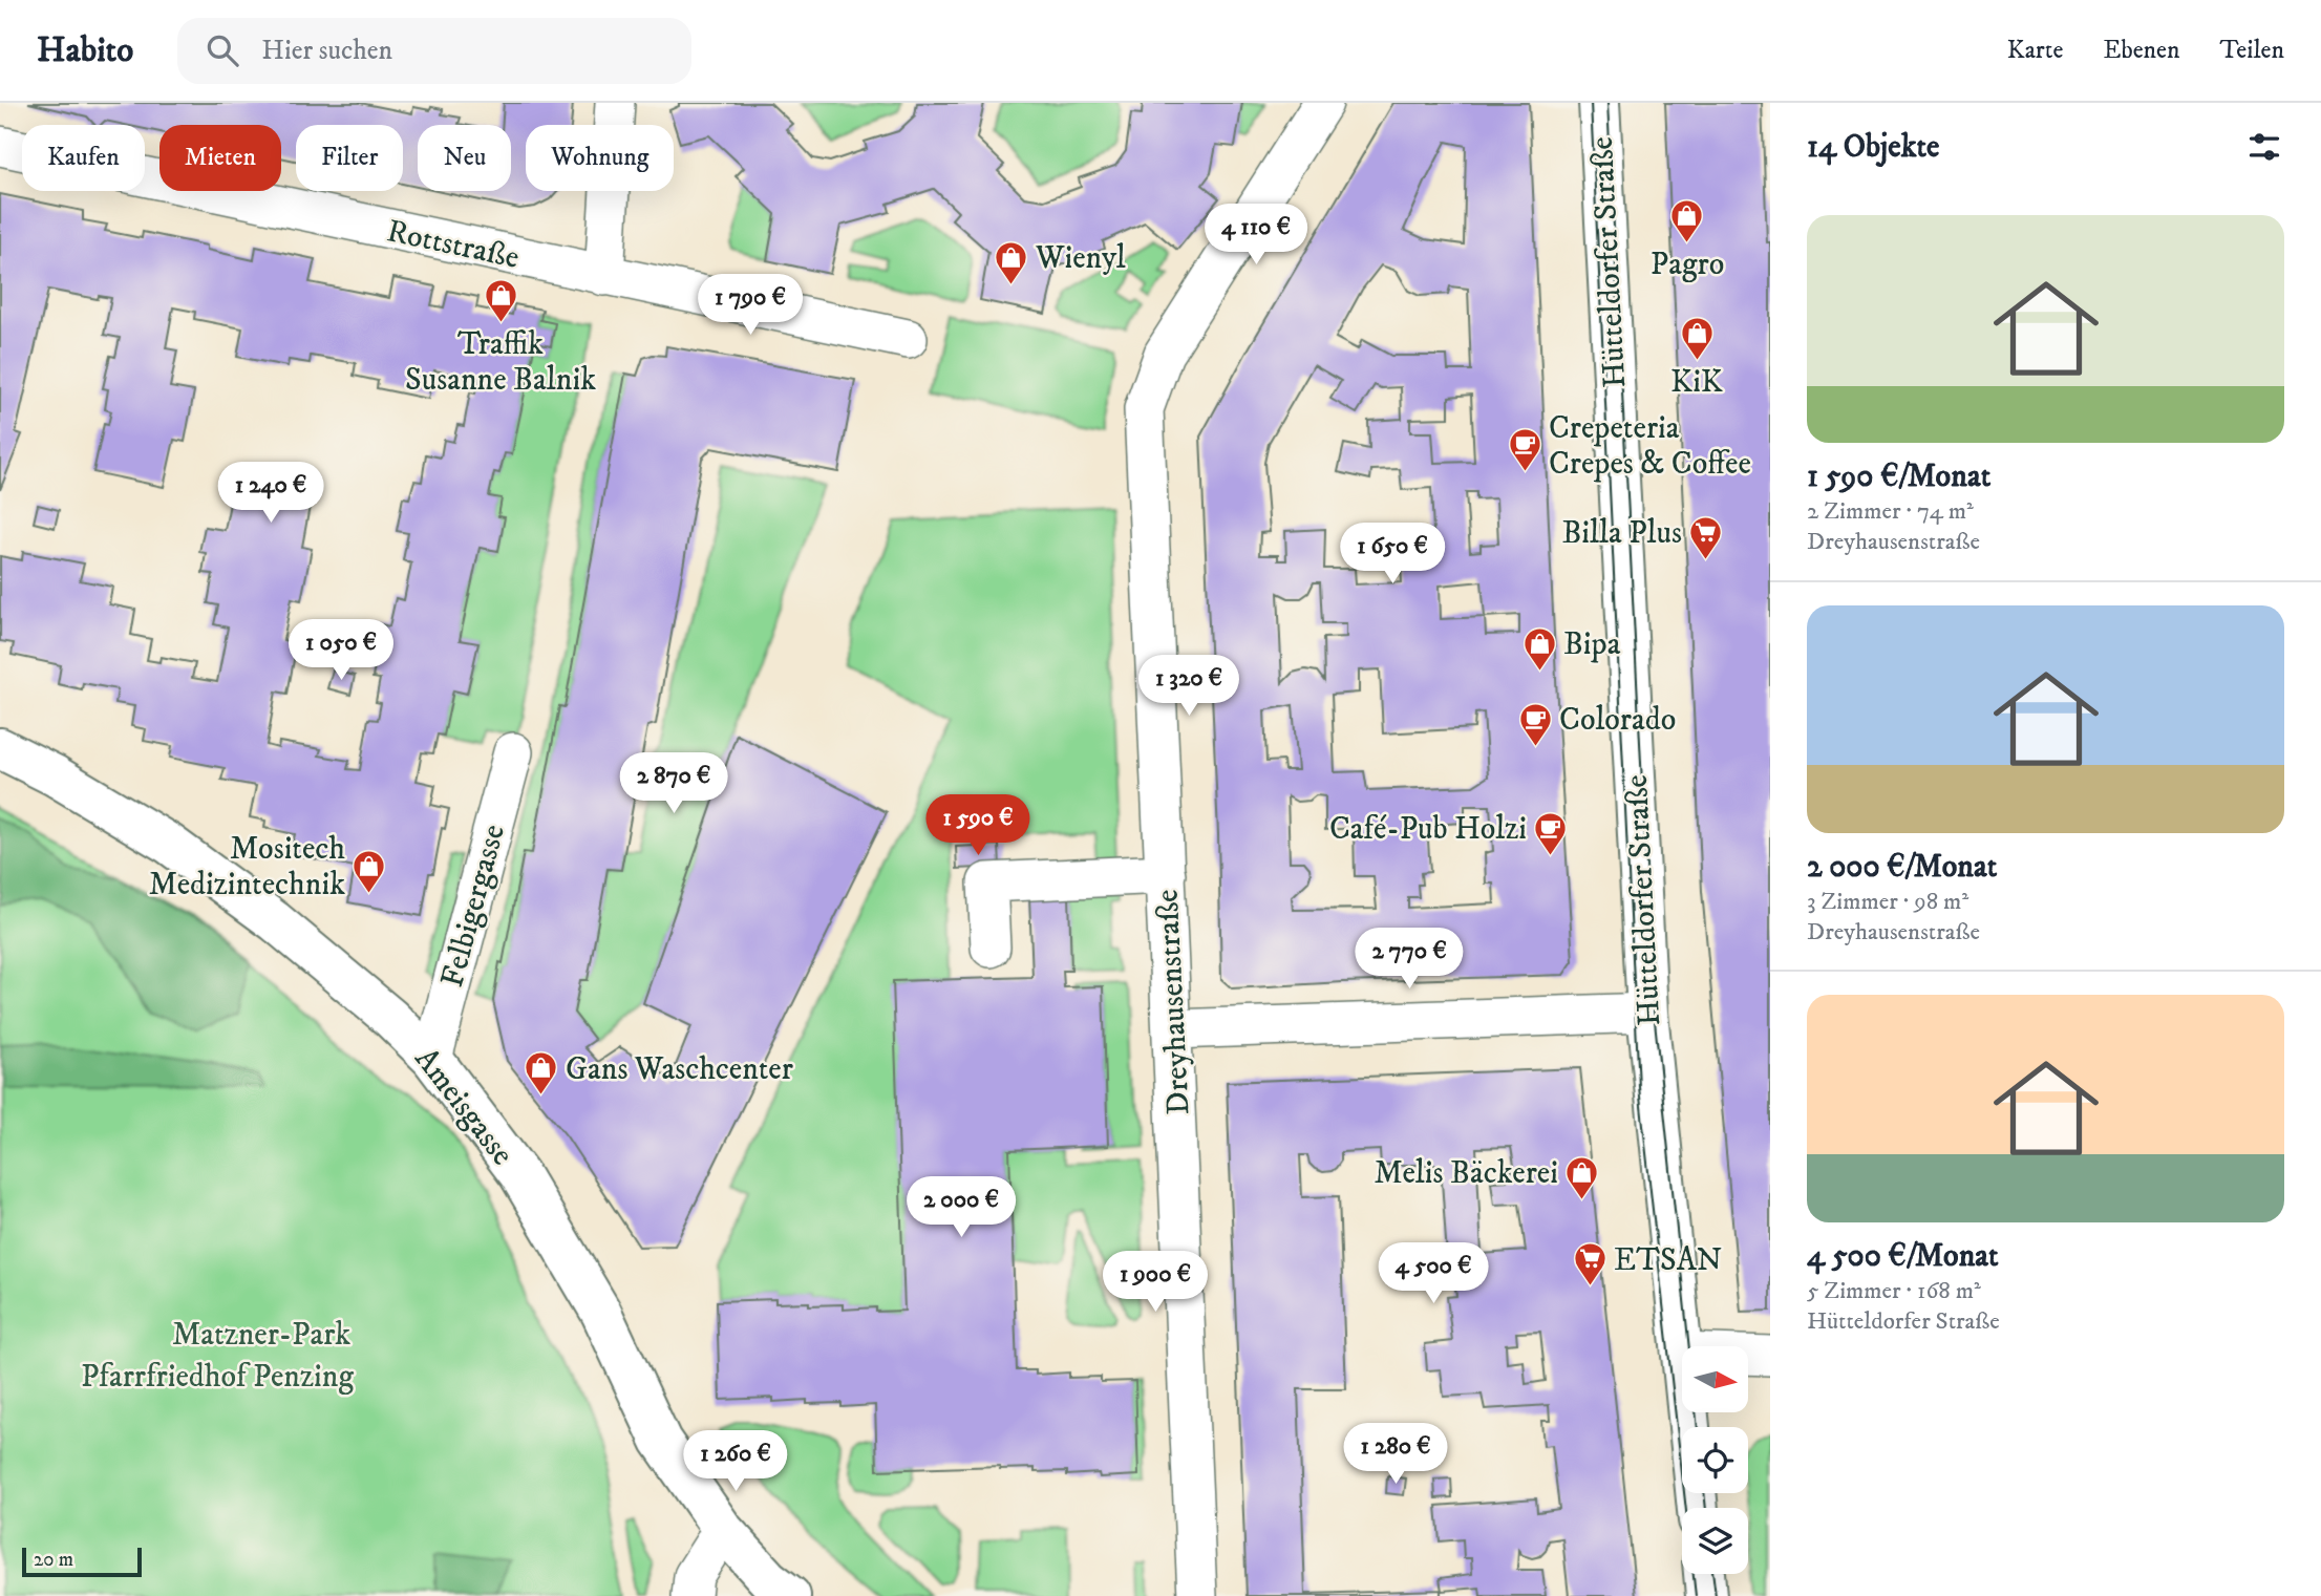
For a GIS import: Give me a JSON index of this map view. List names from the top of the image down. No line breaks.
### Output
{"streets":{"main road":["Hütteldorfer Straße","Ameisgasse"],"street":["Rottstraße","Felbigergasse","Dreyhausenstraße"]},"crossings":[["Felbigergasse","Ameisgasse"]],"parks":["Matzner-Park","Pfarrfriedhof Penzing"],"places":{"shop":["Pagro","Wienyl","Traffik Susanne Balnik","KiK","Bipa","Mositech Medizintechnik","Gans Waschcenter","Melis Bäckerei"],"cafe":["Crepeteria Crepes & Coffee","Colorado","Café-Pub Holzi"],"supermarket":["Billa Plus","ETSAN"]},"scale_bar":"20 m","north":"right","page":{"header":"Habito","search":"Hier suchen","nav":["Karte","Ebenen","Teilen"],"heading":"14 Objekte","chip":["Kaufen","Mieten","Filter","Neu","Wohnung"],"list":[{"name":"1 590 €/Monat","note":"2 Zimmer · 74 m² · Dreyhausenstraße"},{"name":"2 000 €/Monat","note":"3 Zimmer · 98 m² · Dreyhausenstraße"},{"name":"4 500 €/Monat","note":"5 Zimmer · 168 m² · Hütteldorfer Straße"}],"price":["4 110 €","1 790 €","1 240 €","1 650 €","1 050 €","1 320 €","2 870 €","1 590 €","2 770 €","2 000 €","4 500 €","1 900 €","1 280 €","1 260 €"],"scale":"20 m"}}
